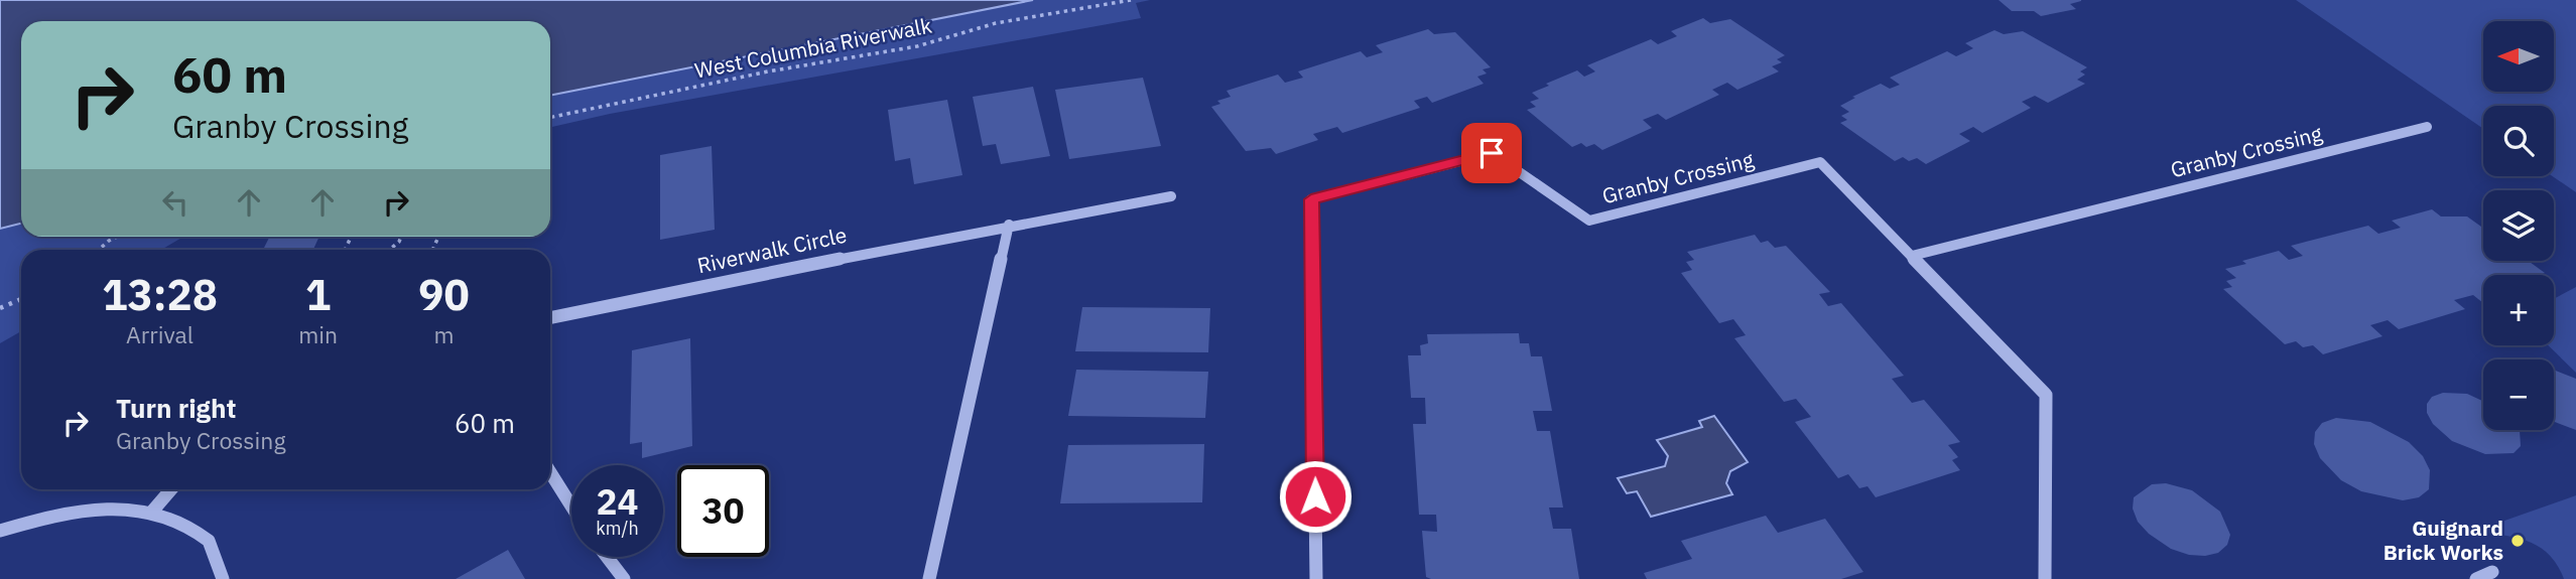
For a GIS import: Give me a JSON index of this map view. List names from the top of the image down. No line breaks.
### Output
{"streets":{"street":["Granby Crossing","Riverwalk Circle"],"path":["West Columbia Riverwalk"]},"places":["Guignard Brick Works"],"north":"left","page":{"map_buttons":["+","−"],"turn":["60 m","Granby Crossing"],"eta":["13:28","Arrival","1","min","90","m"],"list":[{"name":"Turn right","note":"Granby Crossing","value":"60 m"}],"speed":"24 km/h","limit":"30"}}
